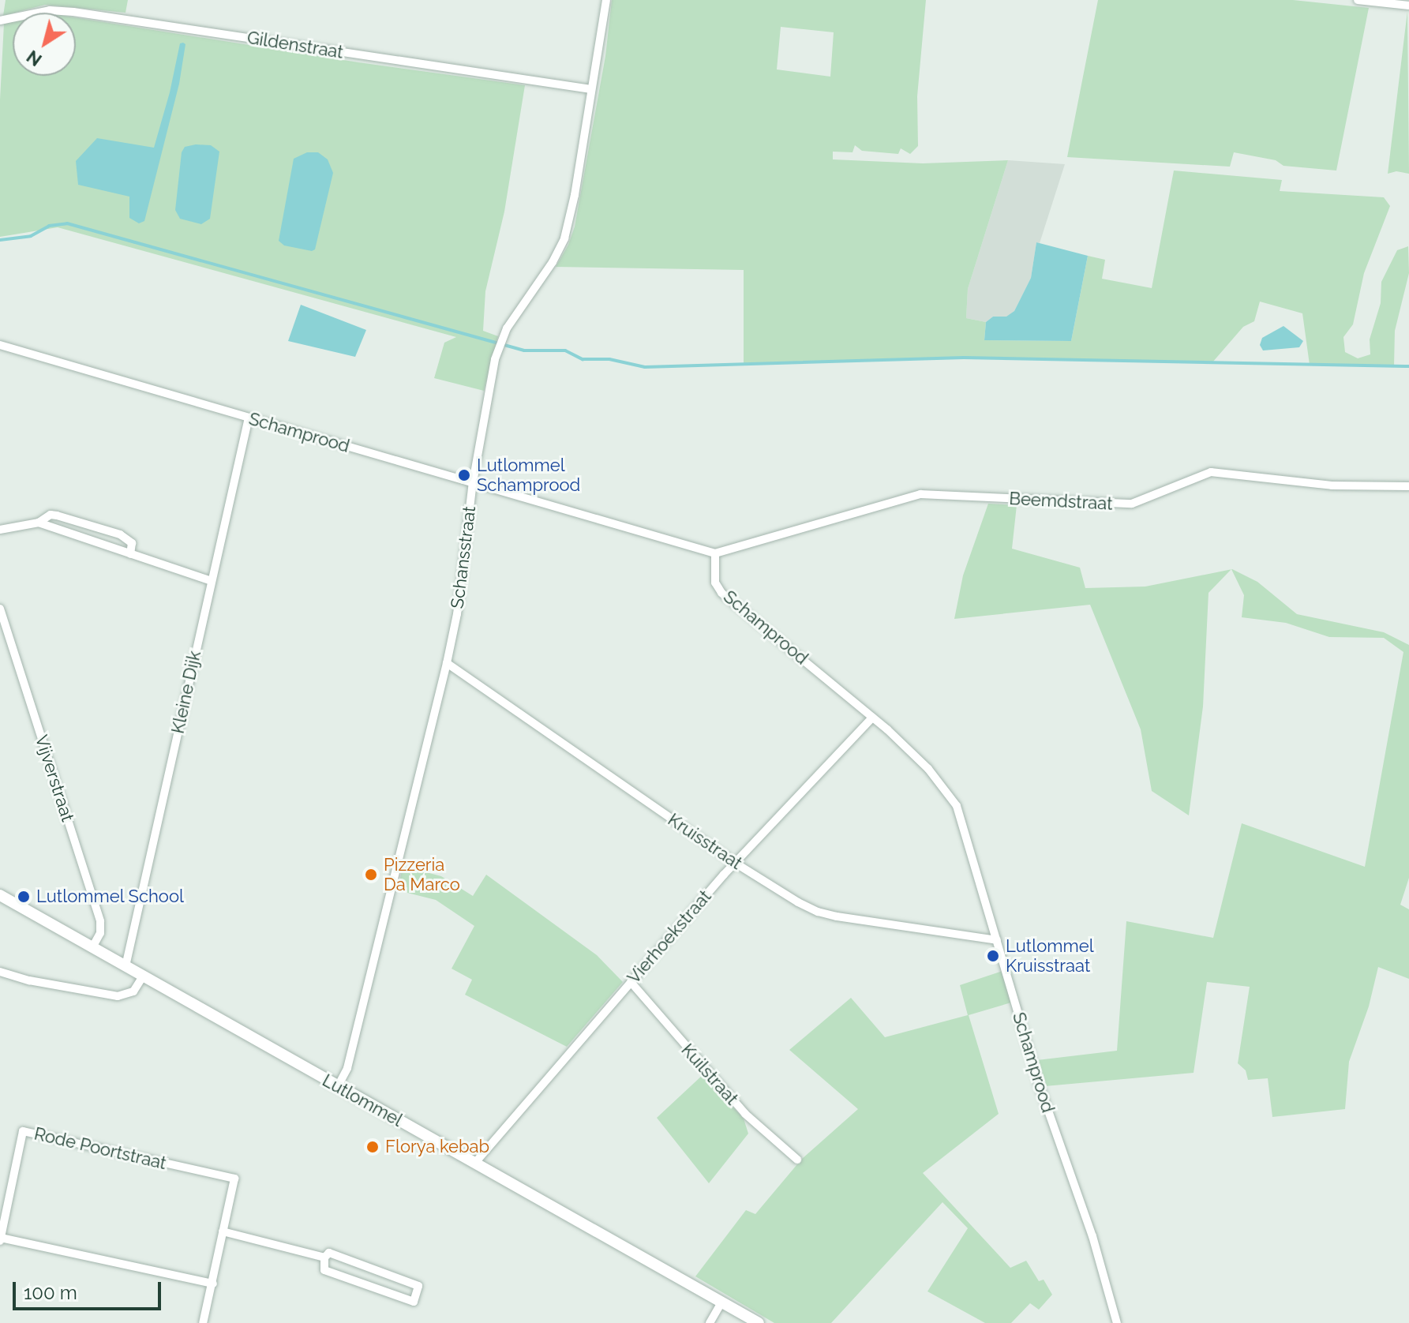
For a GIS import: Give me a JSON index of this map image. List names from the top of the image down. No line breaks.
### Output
{"streets":{"main road":["Lutlommel"],"street":["Gildenstraat","Schamprood","Beemdstraat","Schansstraat","Kleine Dijk","Vijverstraat","Kruisstraat","Vierhoekstraat","Kuilstraat","Rode Poortstraat"]},"crossings":[["Gildenstraat","Schansstraat"],["Schamprood","Beemdstraat"],["Schamprood","Schansstraat"],["Schamprood","Kleine Dijk"],["Schamprood","Kruisstraat"],["Schamprood","Vierhoekstraat"],["Schansstraat","Kruisstraat"],["Schansstraat","Lutlommel"],["Kleine Dijk","Lutlommel"],["Vijverstraat","Lutlommel"],["Kruisstraat","Vierhoekstraat"],["Vierhoekstraat","Kuilstraat"],["Vierhoekstraat","Lutlommel"]],"places":["Lutlommel Schamprood","Pizzeria Da Marco","Lutlommel School","Lutlommel Kruisstraat","Florya kebab"],"scale_bar":"100 m","north":"bottom left"}
